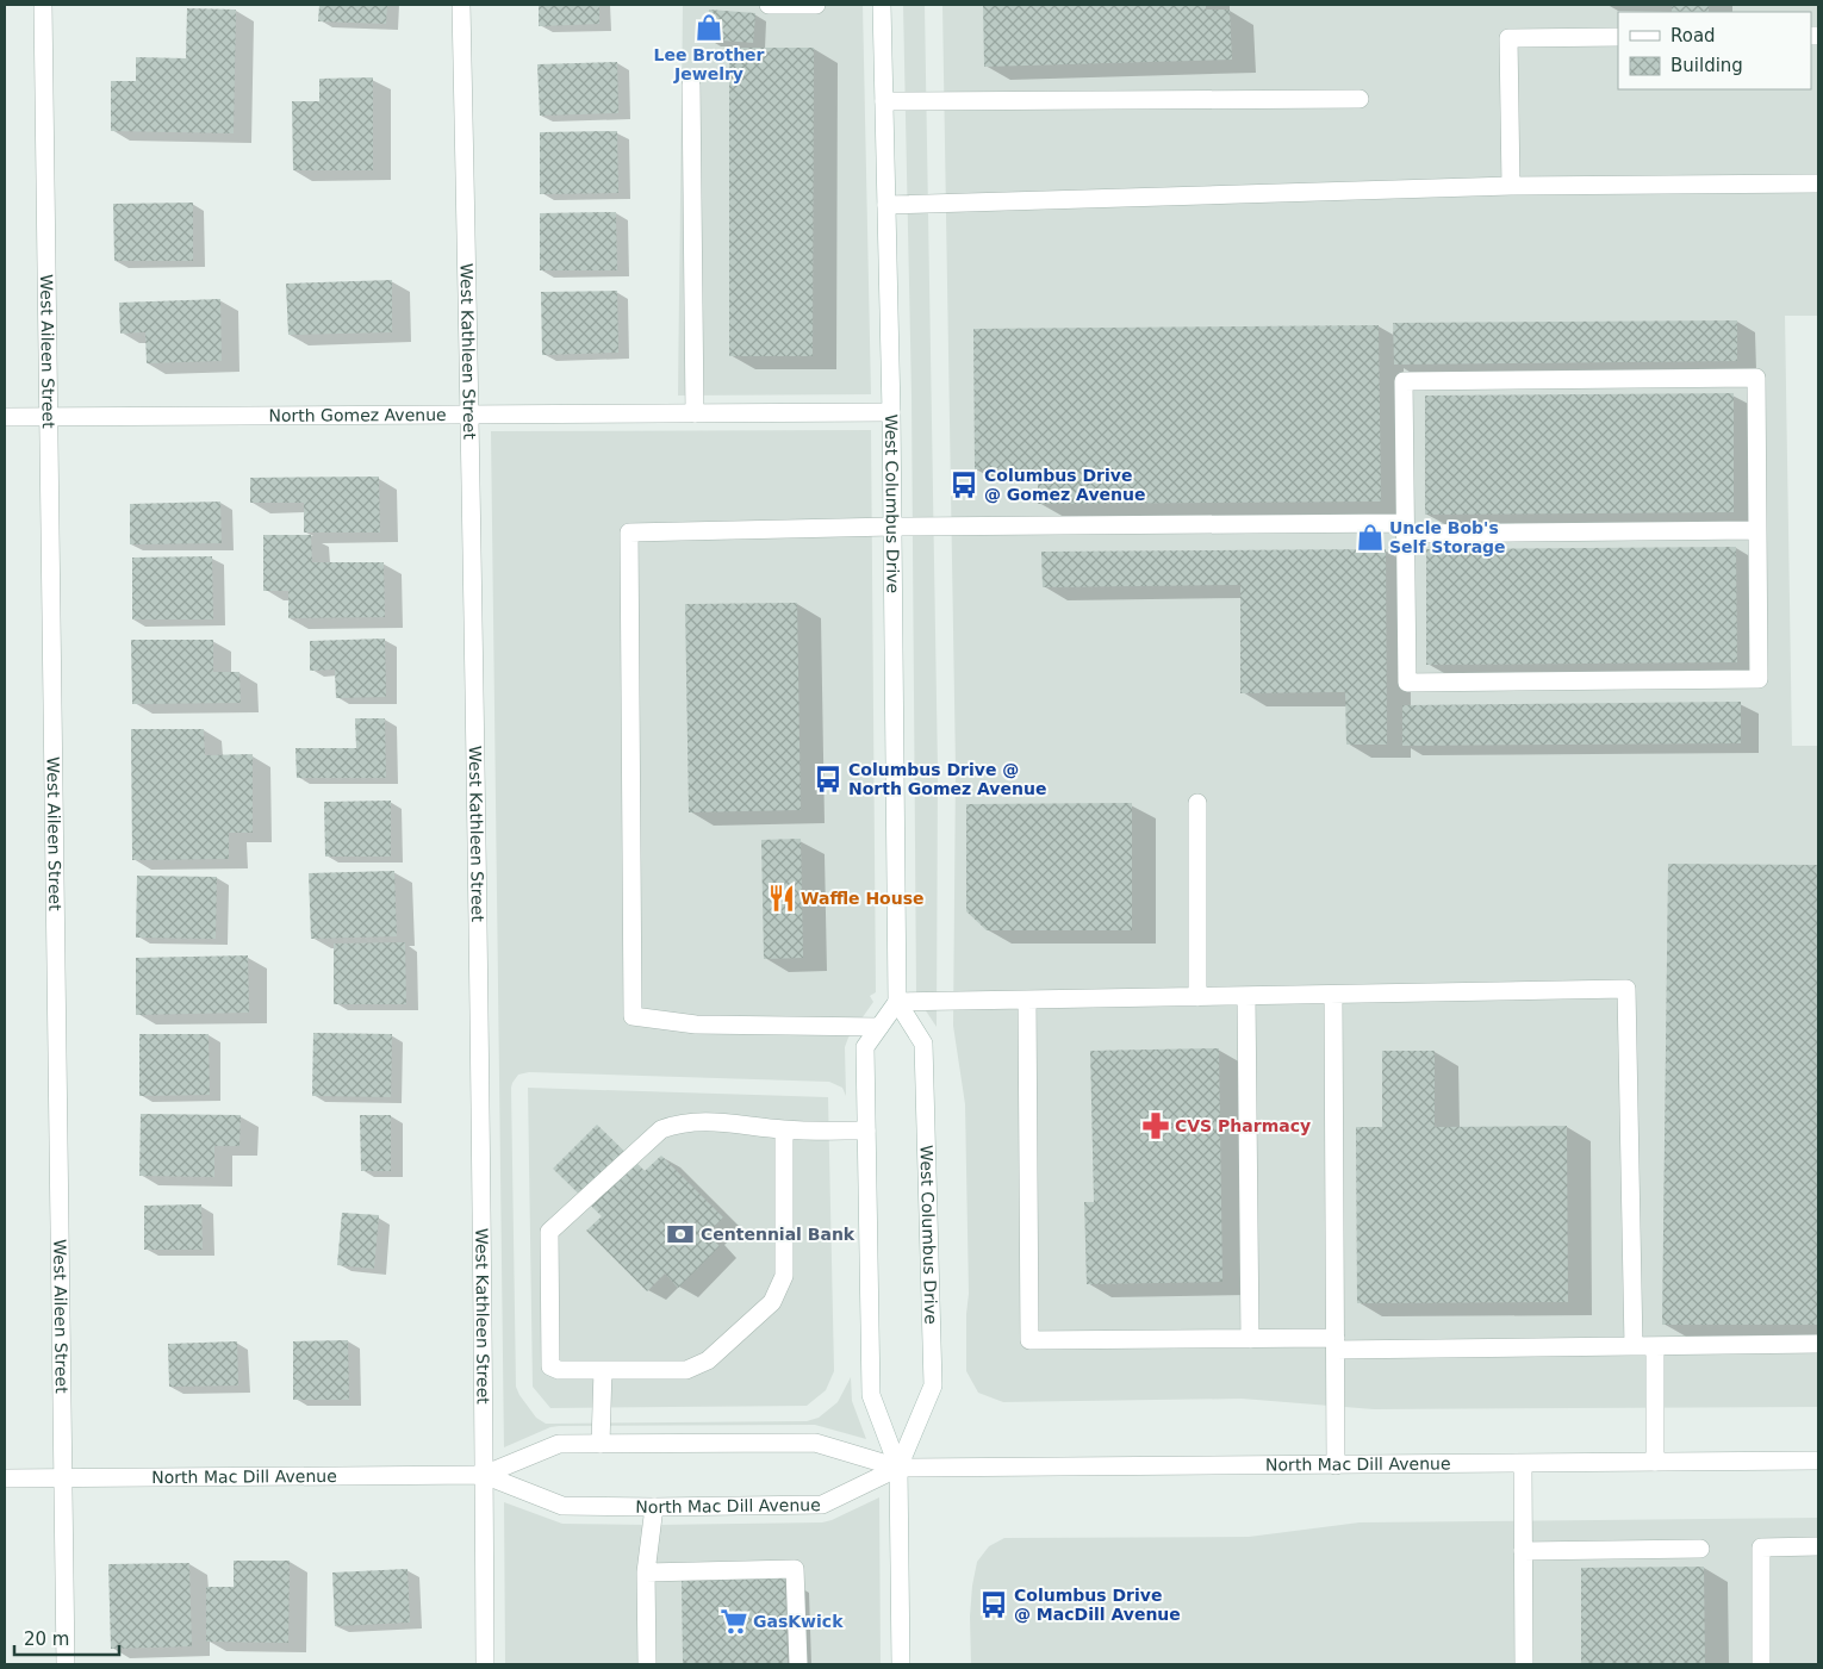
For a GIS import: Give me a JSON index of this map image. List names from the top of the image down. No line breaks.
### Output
{"streets":{"street":["West Aileen Street","West Kathleen Street","North Gomez Avenue","West Columbus Drive","North Mac Dill Avenue"]},"crossings":[["West Aileen Street","North Gomez Avenue"],["West Aileen Street","North Mac Dill Avenue"],["West Kathleen Street","North Gomez Avenue"],["West Kathleen Street","North Mac Dill Avenue"],["North Gomez Avenue","West Columbus Drive"],["West Columbus Drive","North Mac Dill Avenue"]],"places":{"shop":["Lee Brother Jewelry","Uncle Bob's Self Storage"],"bus stop":["Columbus Drive @ Gomez Avenue","Columbus Drive @ North Gomez Avenue","Columbus Drive @ MacDill Avenue"],"restaurant":["Waffle House"],"pharmacy":["CVS Pharmacy"],"bank":["Centennial Bank"],"supermarket":["GasKwick"]},"legend":["Road","Building"],"scale_bar":"20 m"}
